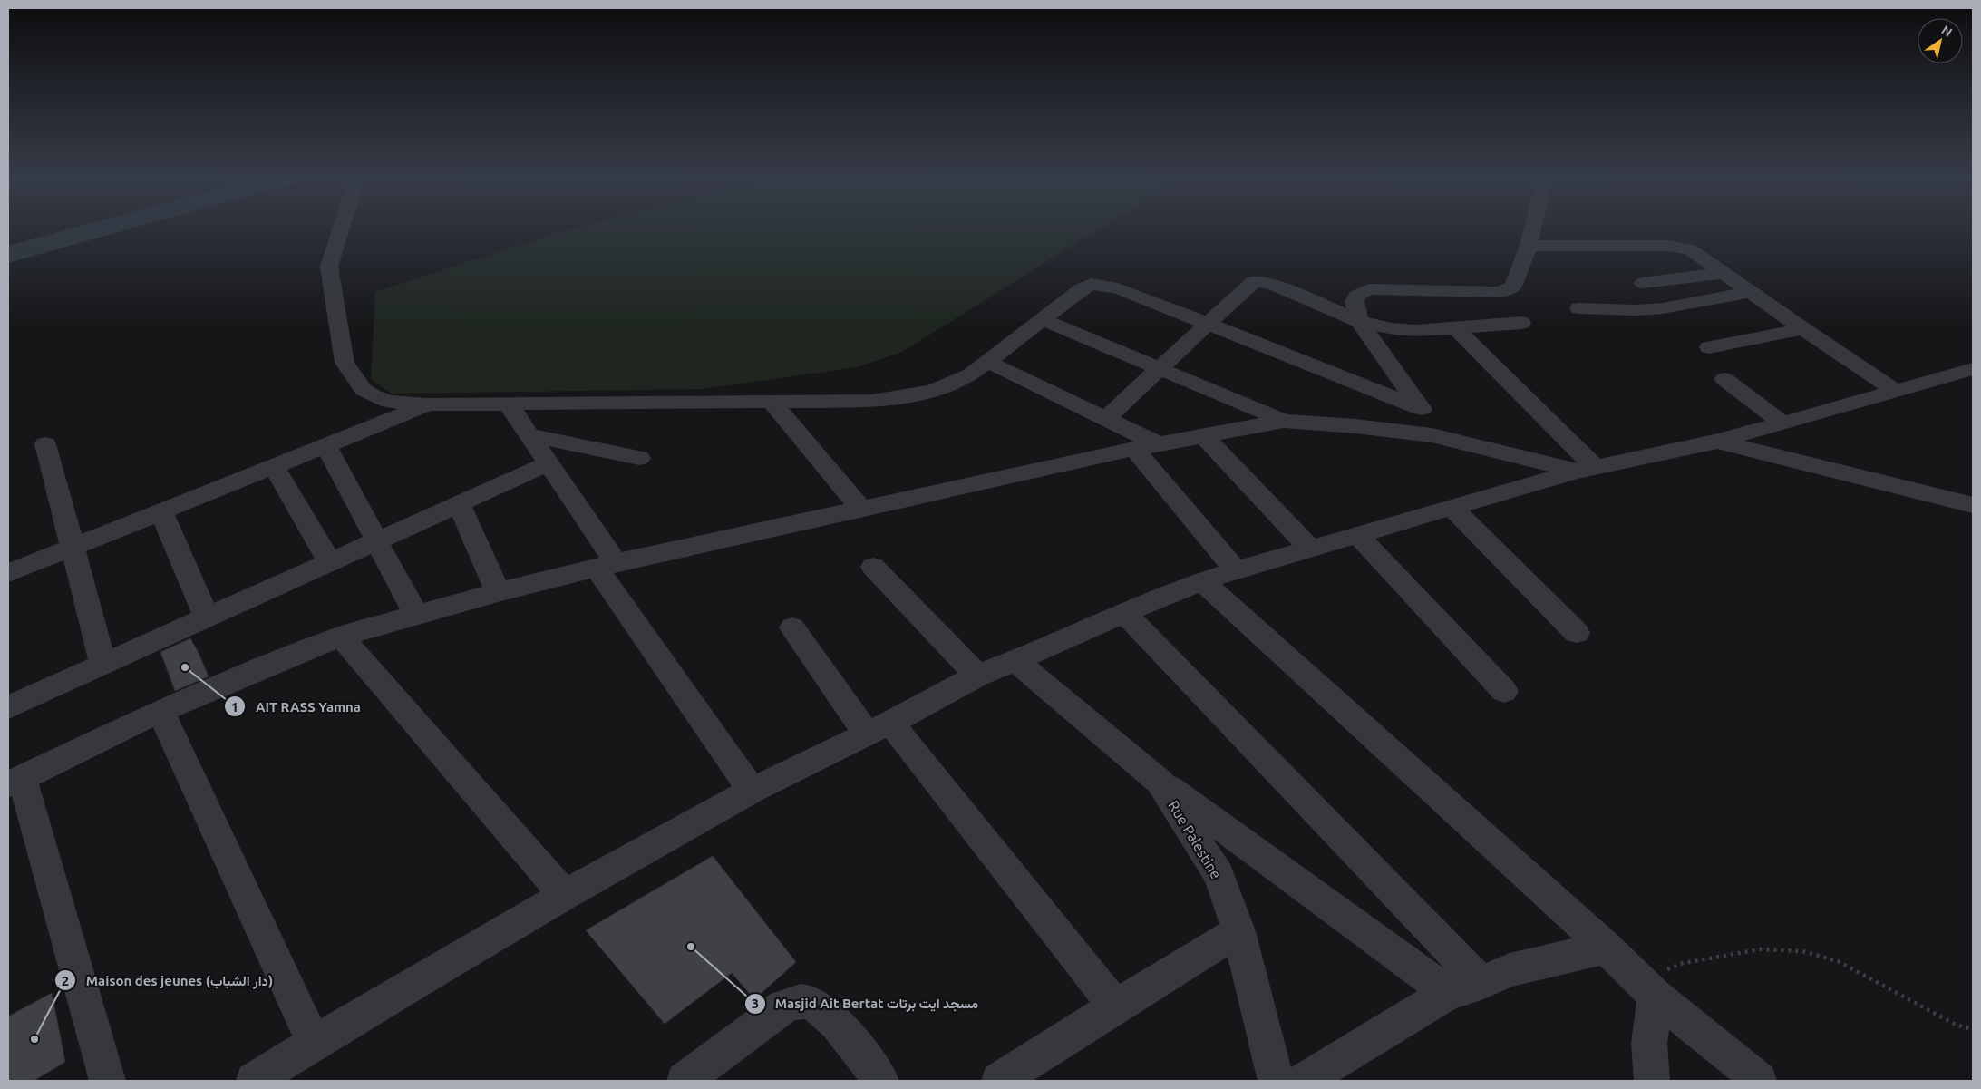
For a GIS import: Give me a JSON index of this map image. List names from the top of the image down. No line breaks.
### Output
{"streets":{"street":["Rue Palestine"]},"places":["AIT RASS Yamna","Masjid Ait Bertat مسجد ايت برتات","Maison des jeunes (دار الشباب)"],"north":"top right"}
